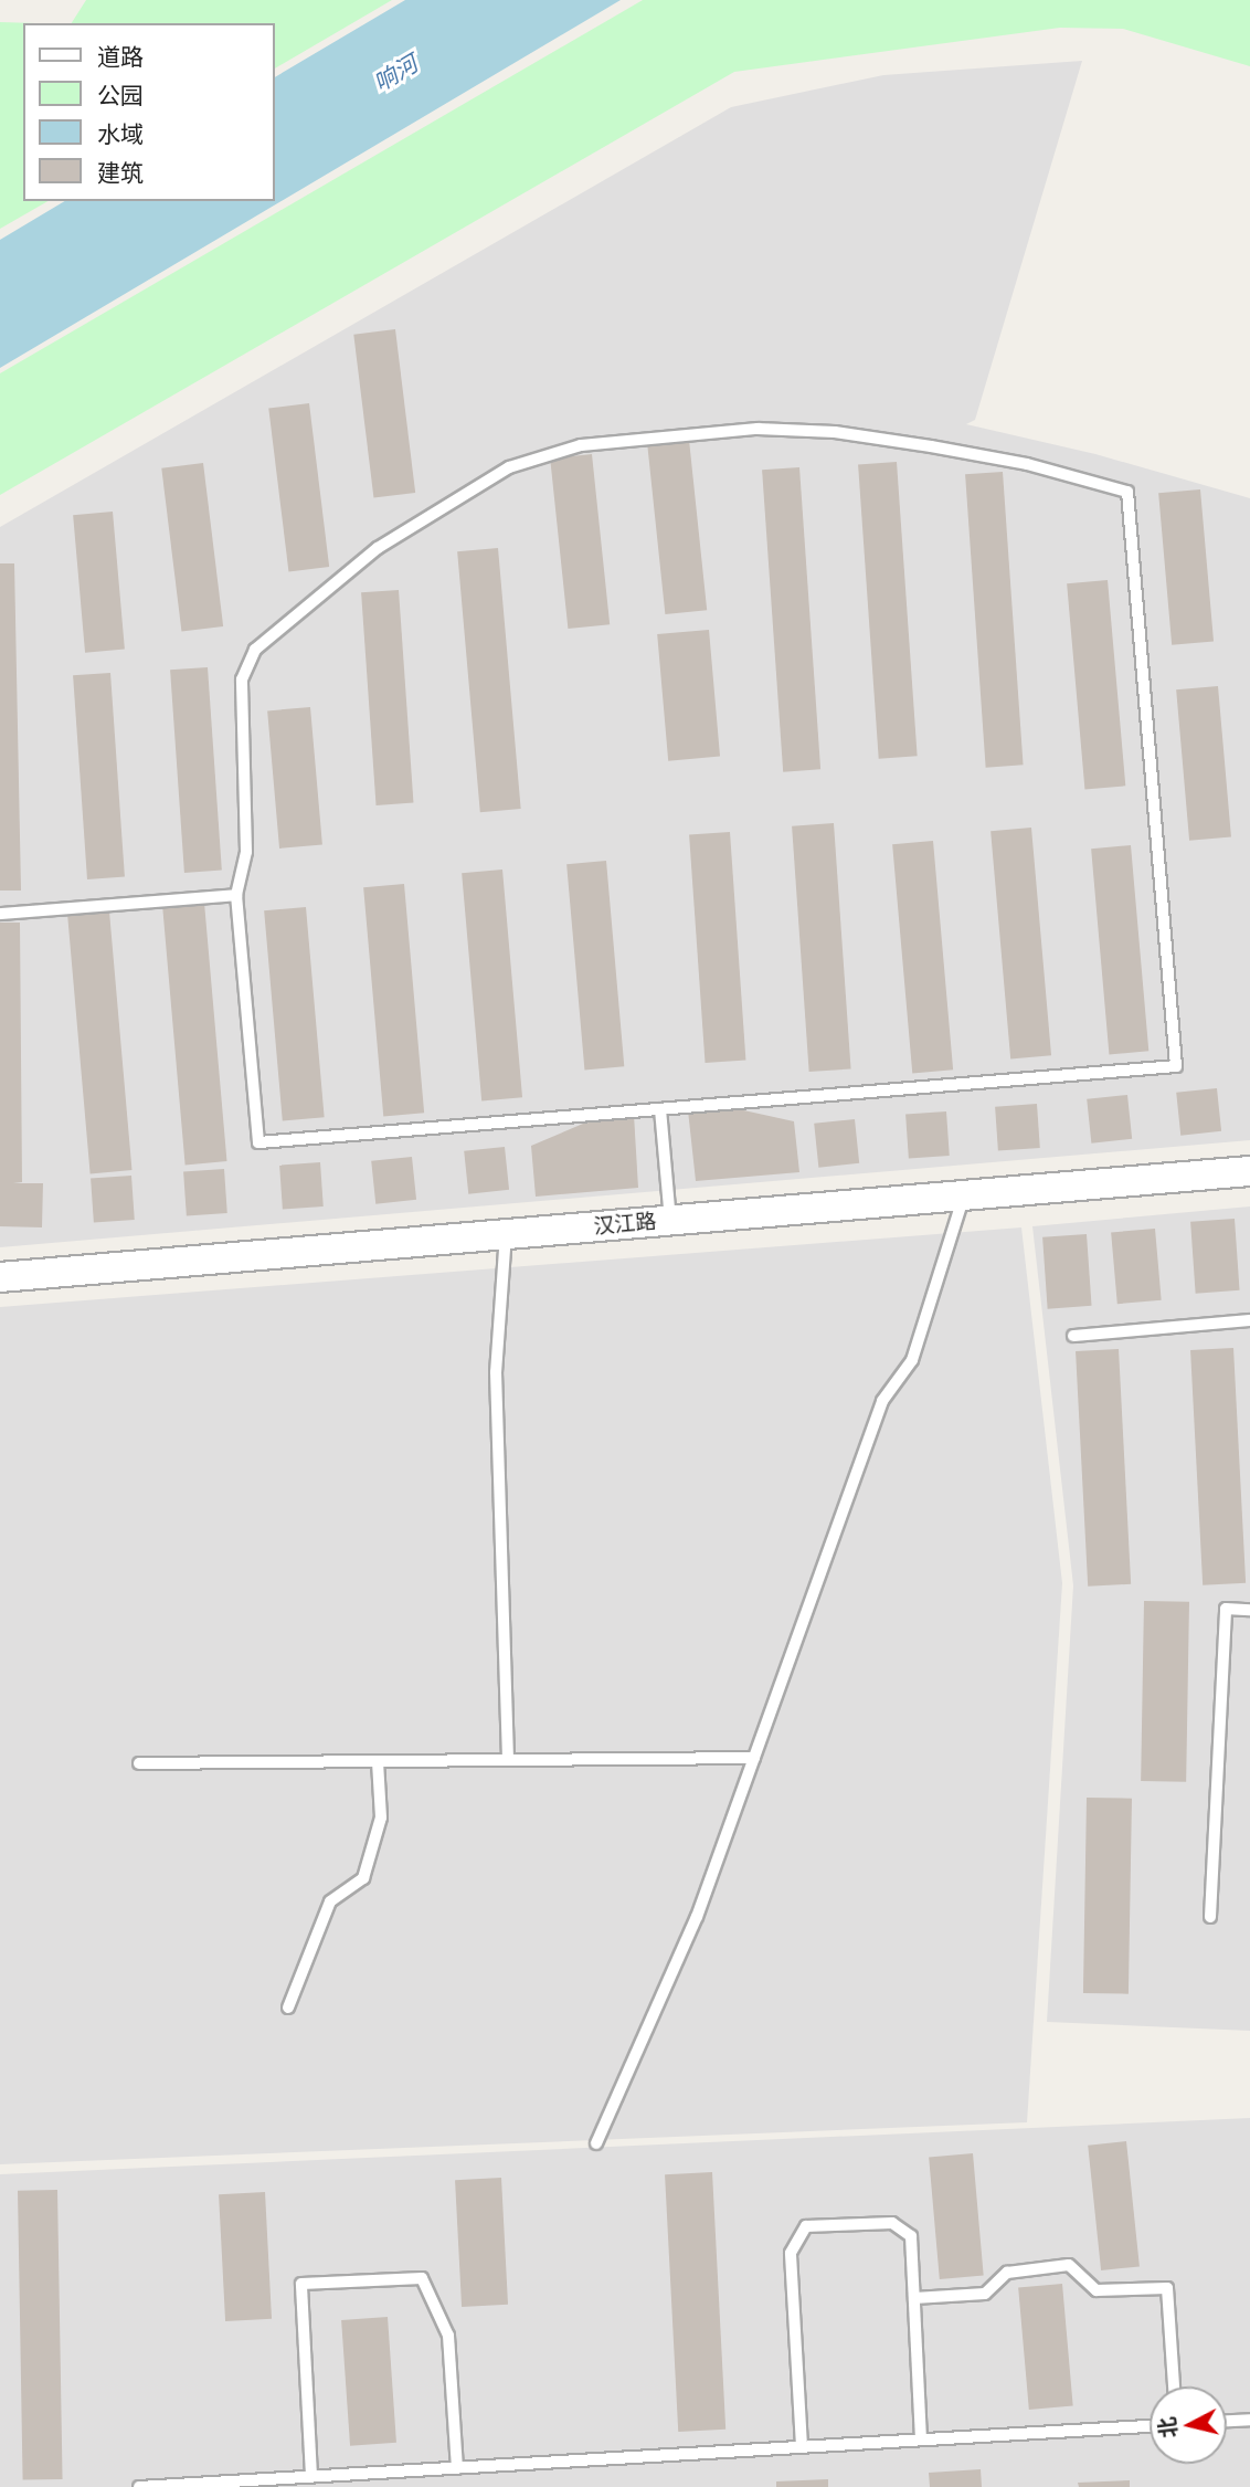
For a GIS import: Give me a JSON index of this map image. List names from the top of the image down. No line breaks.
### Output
{"streets":{"street":["汉江路"]},"water":["响河"],"legend":["道路","公园","水域","建筑"],"north":"left"}
